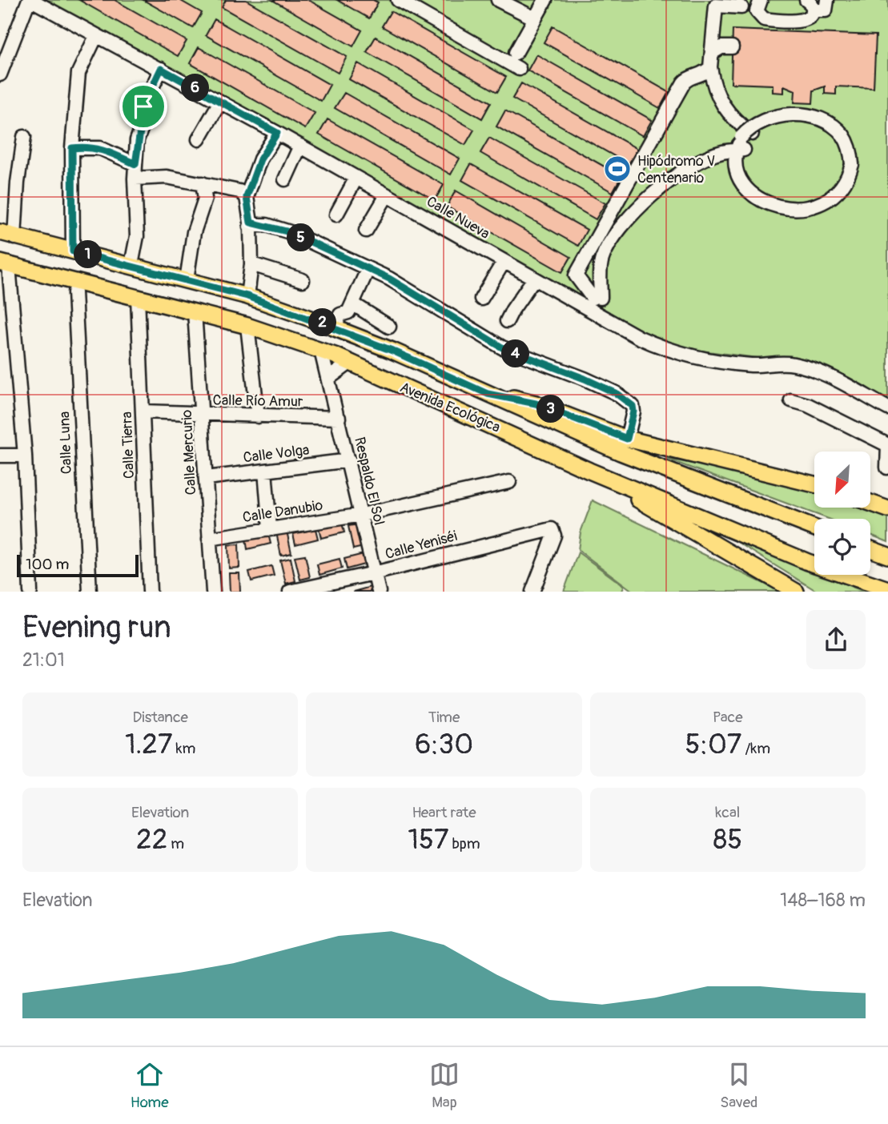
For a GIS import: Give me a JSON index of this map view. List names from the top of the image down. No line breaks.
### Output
{"streets":{"main road":["Avenida Ecológica"],"street":["Calle Nueva","Calle Río Amur","Calle Luna","Calle Tierra","Calle Mercurio","Calle Volga","Respaldo El Sol","Calle Danubio","Calle Yeniséi"]},"crossings":[["Calle Río Amur","Calle Tierra"],["Calle Río Amur","Calle Mercurio"],["Calle Río Amur","Respaldo El Sol"],["Avenida Ecológica","Calle Tierra"],["Avenida Ecológica","Calle Mercurio"],["Avenida Ecológica","Respaldo El Sol"],["Calle Mercurio","Calle Volga"],["Calle Mercurio","Calle Danubio"],["Calle Volga","Respaldo El Sol"],["Respaldo El Sol","Calle Danubio"],["Respaldo El Sol","Calle Yeniséi"]],"places":{"sports":["Hipódromo V Centenario"]},"scale_bar":"100 m","north":"bottom left","page":{"pins":["6","5","1","2","4","3"],"scale":"100 m","heading":["Evening run","21:01"],"stats":[["Distance","1.27 km"],["Time","6:30"],["Pace","5:07 /km"],["Elevation","22 m"],["Heart rate","157 bpm"],["kcal","85"]],"chart":["Elevation","148–168 m"],"tabs":["Home","Map","Saved"]}}
